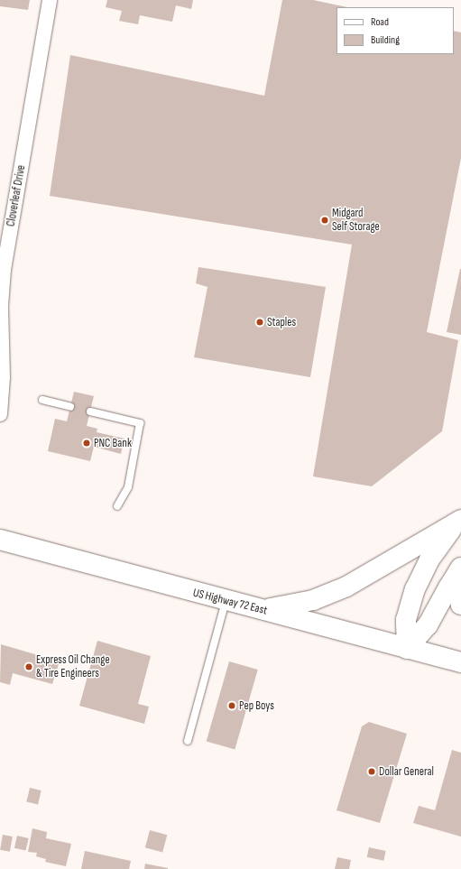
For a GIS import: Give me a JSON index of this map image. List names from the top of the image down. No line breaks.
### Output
{"streets":{"highway":["US Highway 72 East"],"street":["Cloverleaf Drive"]},"places":["Midgard Self Storage","Staples","PNC Bank","Express Oil Change & Tire Engineers","Pep Boys","Dollar General"],"legend":["Road","Building"]}
